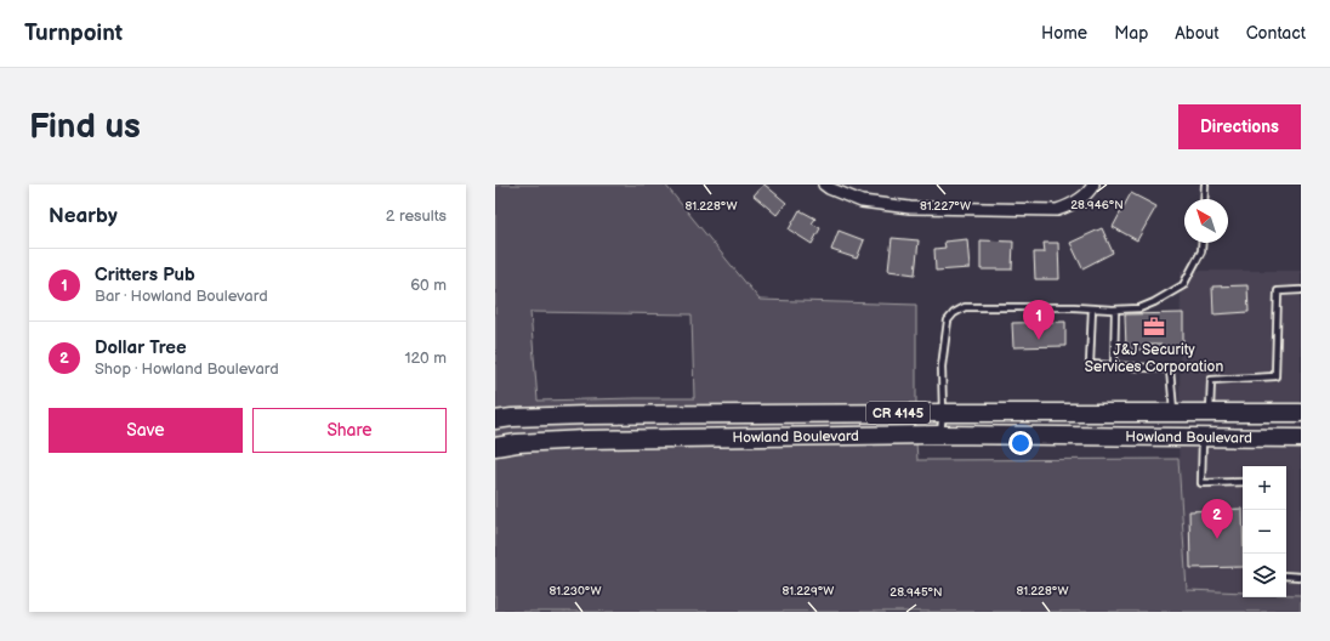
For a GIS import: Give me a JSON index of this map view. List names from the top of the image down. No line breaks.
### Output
{"streets":{"main road":["CR 4145","Howland Boulevard"]},"places":{"office":["J&J Security Services Corporation"]},"north":"top left","page":{"header":"Turnpoint","nav":["Home","Map","About","Contact"],"buttons":["Directions",["Save","Share"]],"title":"Find us","heading":["Nearby","2 results"],"list":[{"mark":"1","name":"Critters Pub","note":"Bar · Howland Boulevard","value":"60 m"},{"mark":"2","name":"Dollar Tree","note":"Shop · Howland Boulevard","value":"120 m"}],"pins":["1","2"],"map_buttons":["+","−"]},"coordinates":["28.946°N","81.227°W","81.228°W","81.230°W","81.229°W","28.945°N"]}
